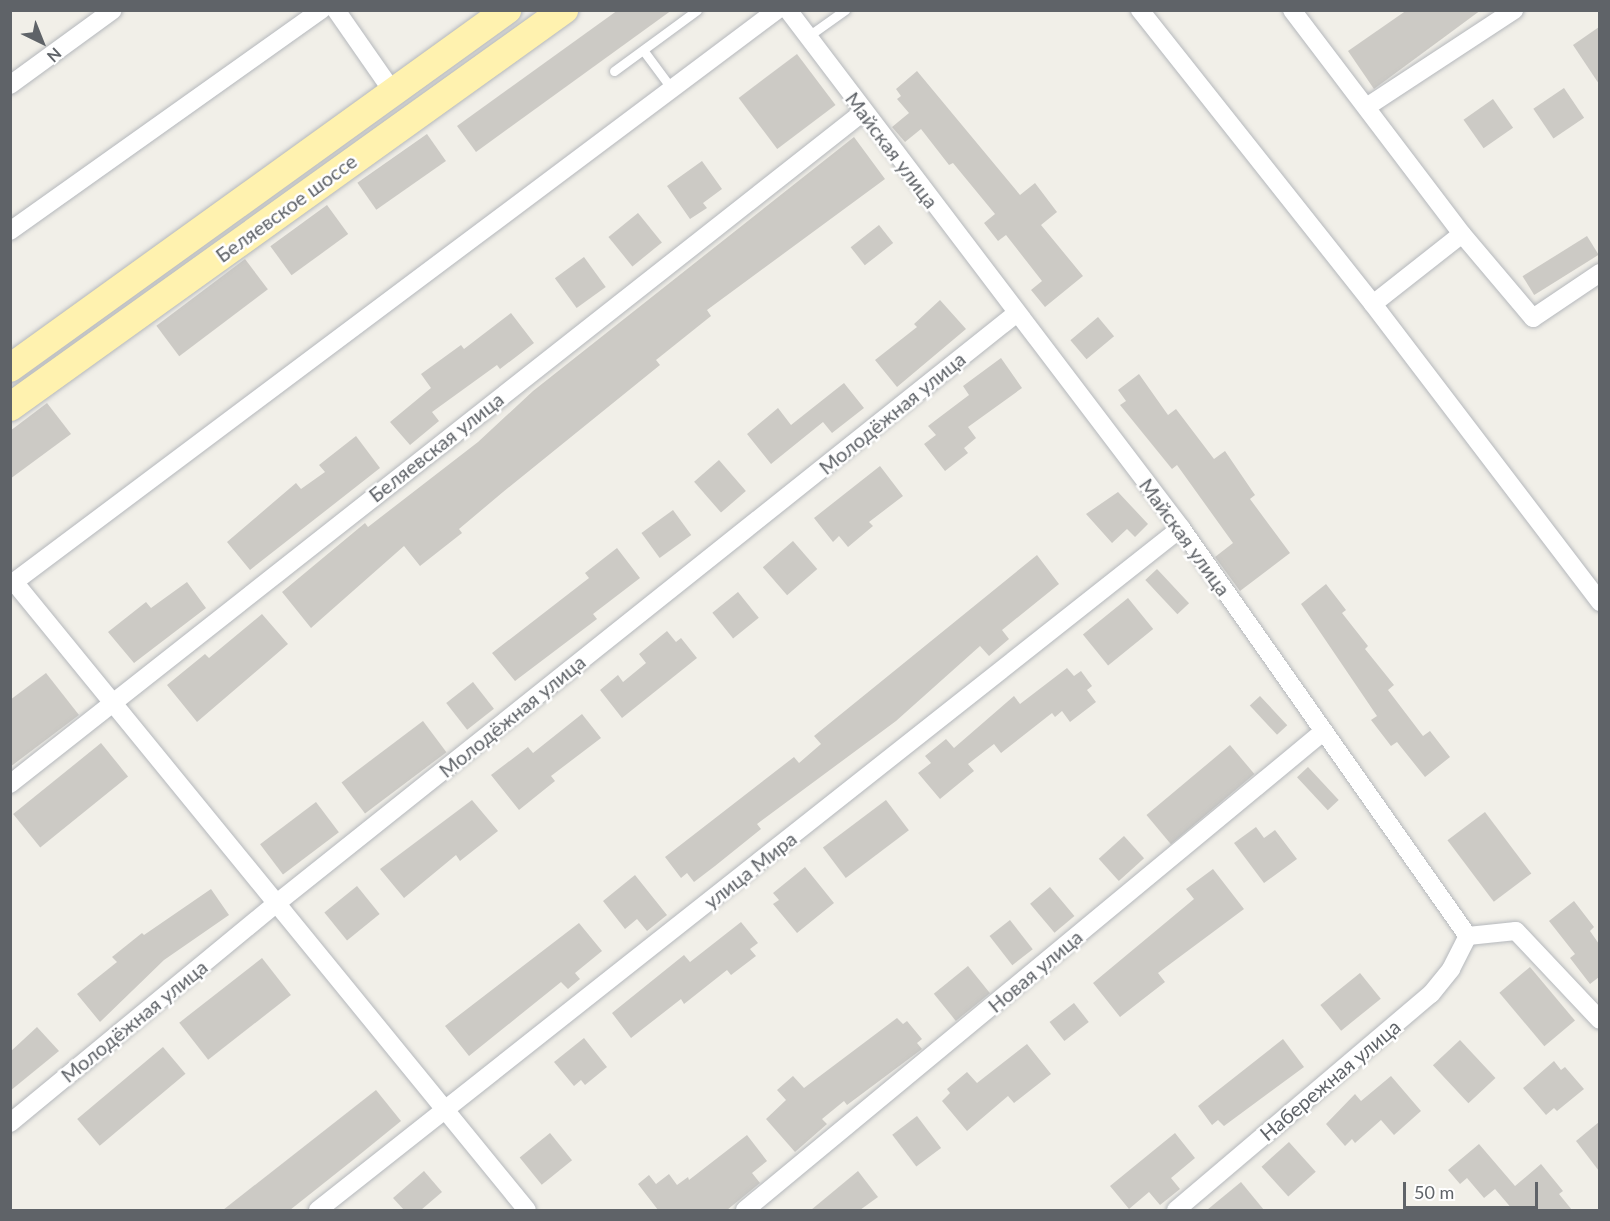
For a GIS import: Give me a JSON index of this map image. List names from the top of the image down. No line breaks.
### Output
{"streets":{"main road":["Беляевское шоссе"],"street":["Майская улица","Молодёжная улица","Беляевская улица","улица Мира","Новая улица","Набережная улица"]},"crossings":[["Майская улица","Молодёжная улица"],["Майская улица","Беляевская улица"],["Майская улица","улица Мира"],["Майская улица","Новая улица"],["Майская улица","Набережная улица"]],"scale_bar":"50 m","north":"bottom right"}
